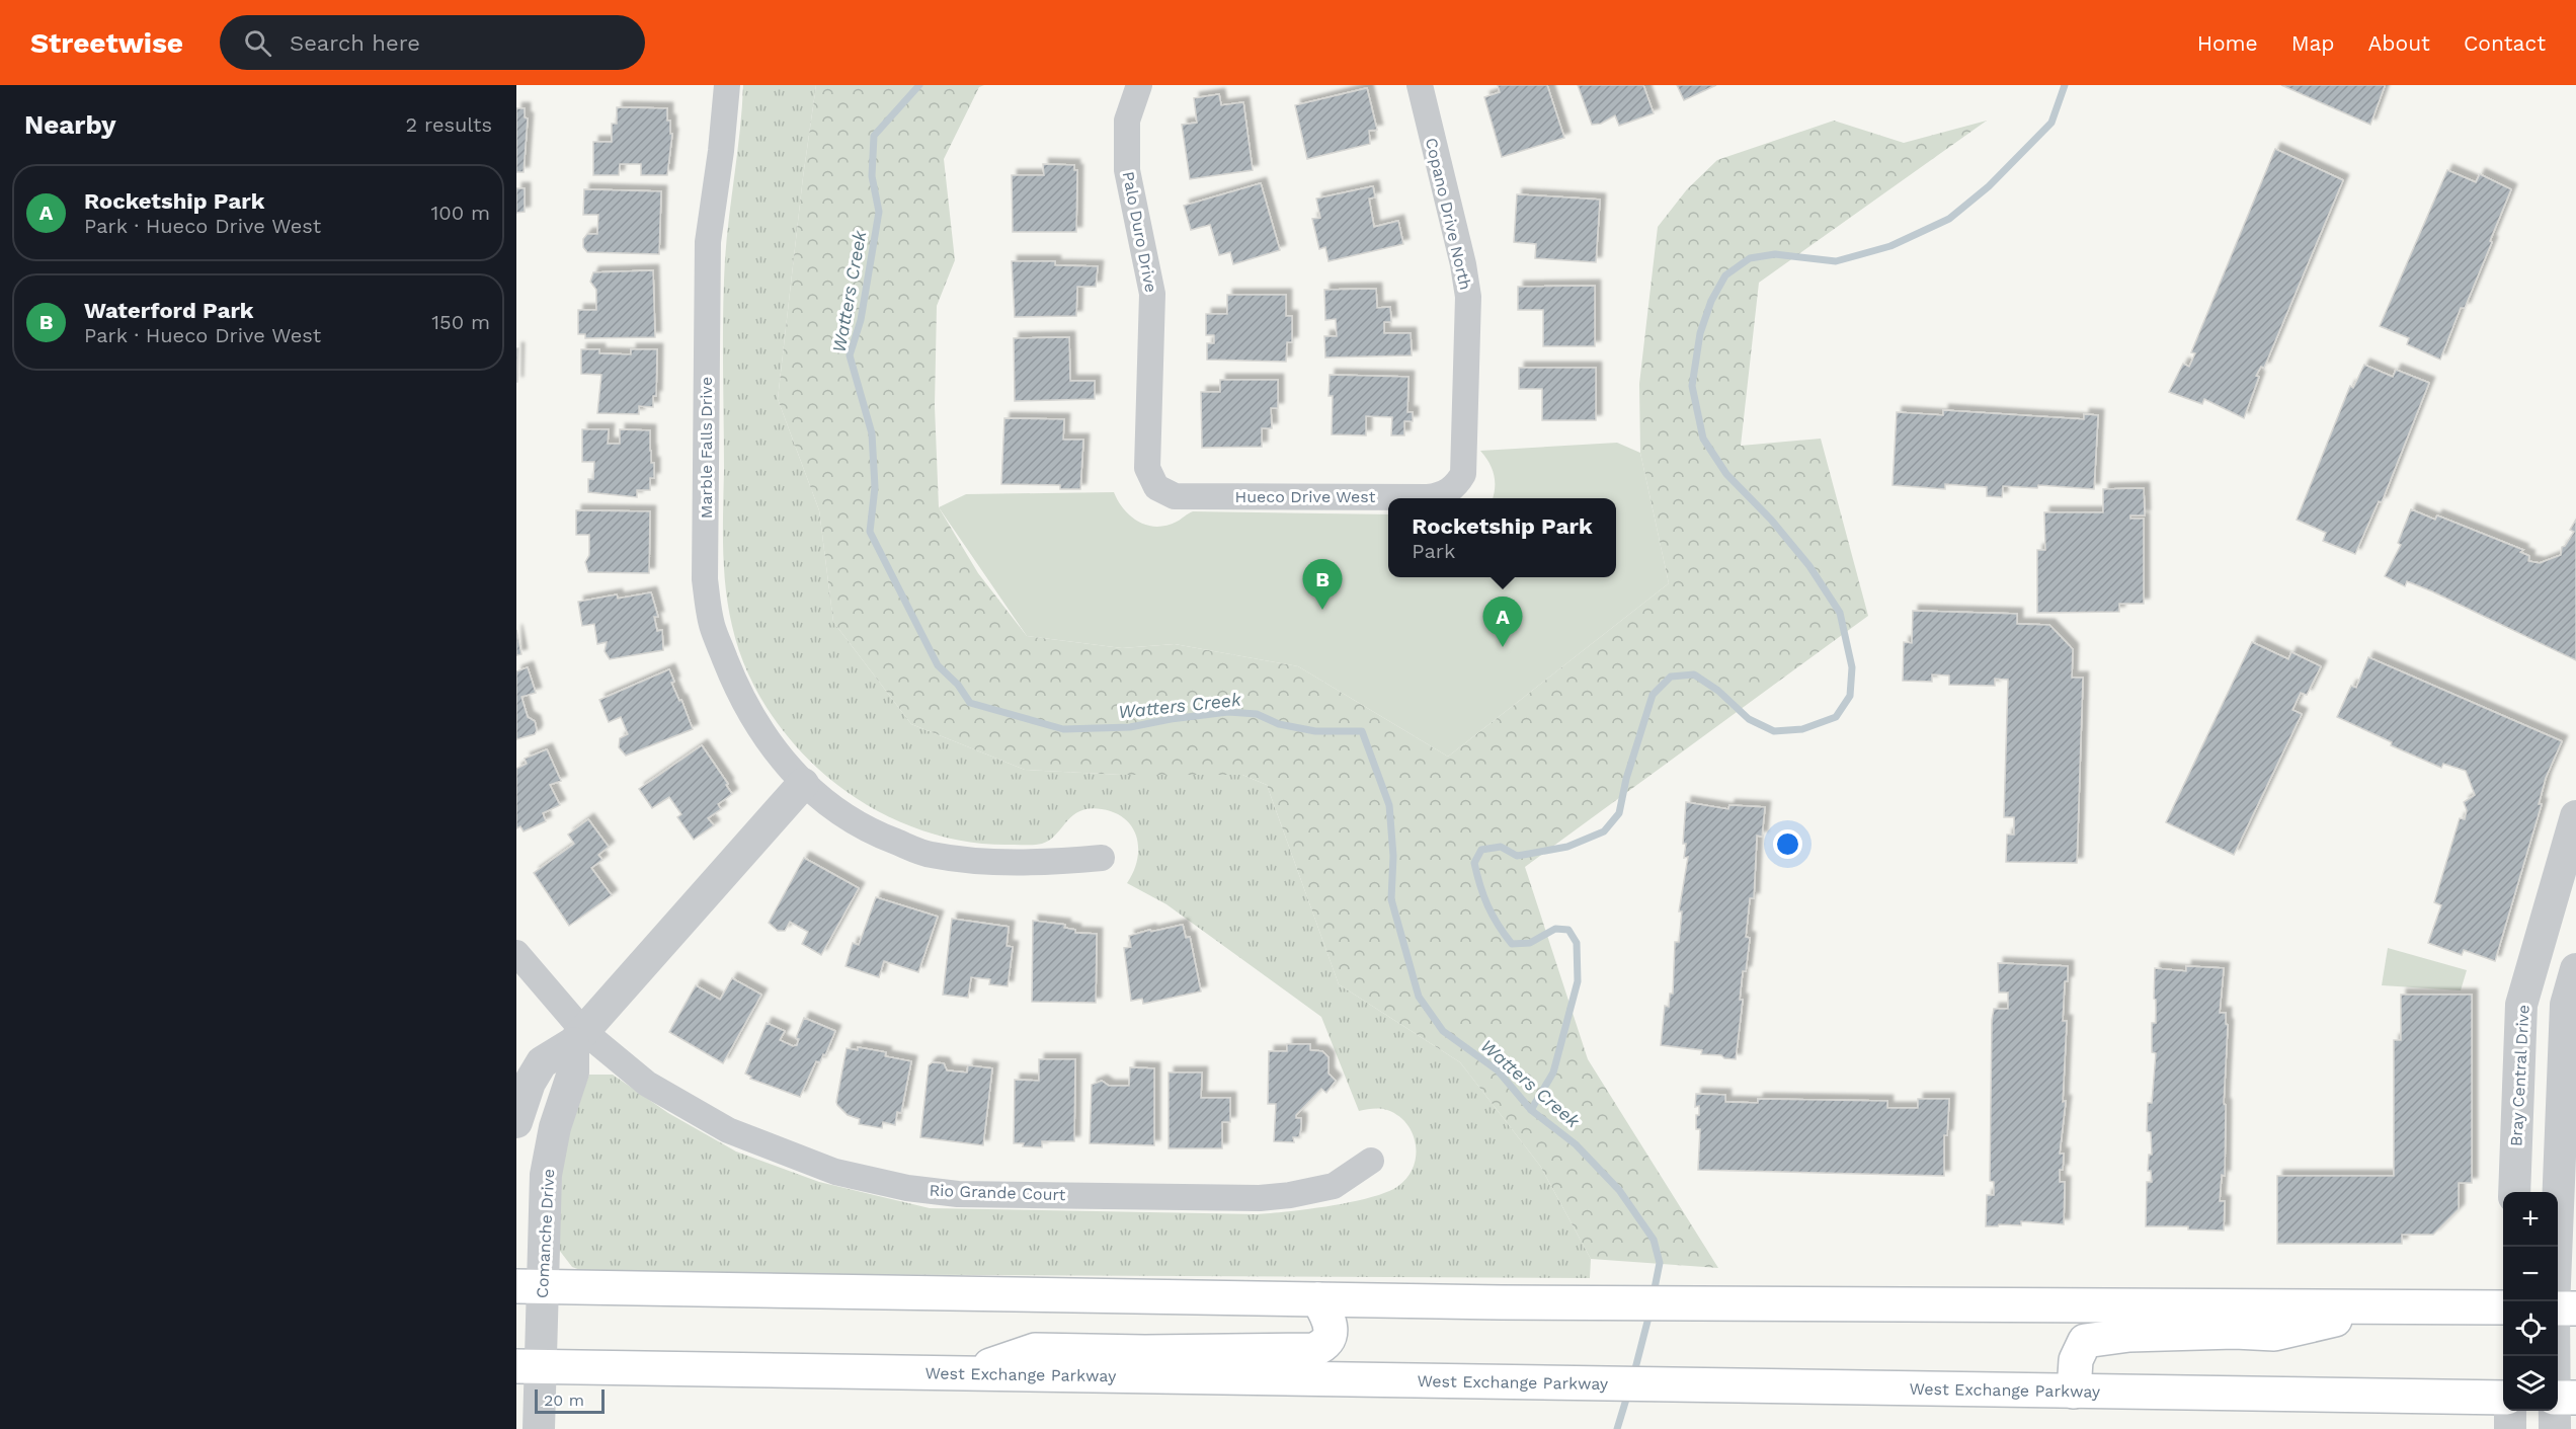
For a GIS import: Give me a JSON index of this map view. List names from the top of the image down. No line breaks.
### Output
{"streets":{"main road":["West Exchange Parkway"],"street":["Copano Drive North","Palo Duro Drive","Marble Falls Drive","Hueco Drive West","Bray Central Drive","Rio Grande Court","Comanche Drive"]},"crossings":[["Copano Drive North","Hueco Drive West"],["Palo Duro Drive","Hueco Drive West"],["Rio Grande Court","Comanche Drive"],["Comanche Drive","West Exchange Parkway"]],"water":["Watters Creek"],"scale_bar":"20 m","page":{"header":"Streetwise","search":"Search here","nav":["Home","Map","About","Contact"],"heading":["Nearby","2 results"],"list":[{"mark":"A","name":"Rocketship Park","note":"Park · Hueco Drive West","value":"100 m"},{"mark":"B","name":"Waterford Park","note":"Park · Hueco Drive West","value":"150 m"}],"popup":["Rocketship Park","Park"],"pins":["B","A"],"map_buttons":["+","−"],"scale":"20 m"}}
